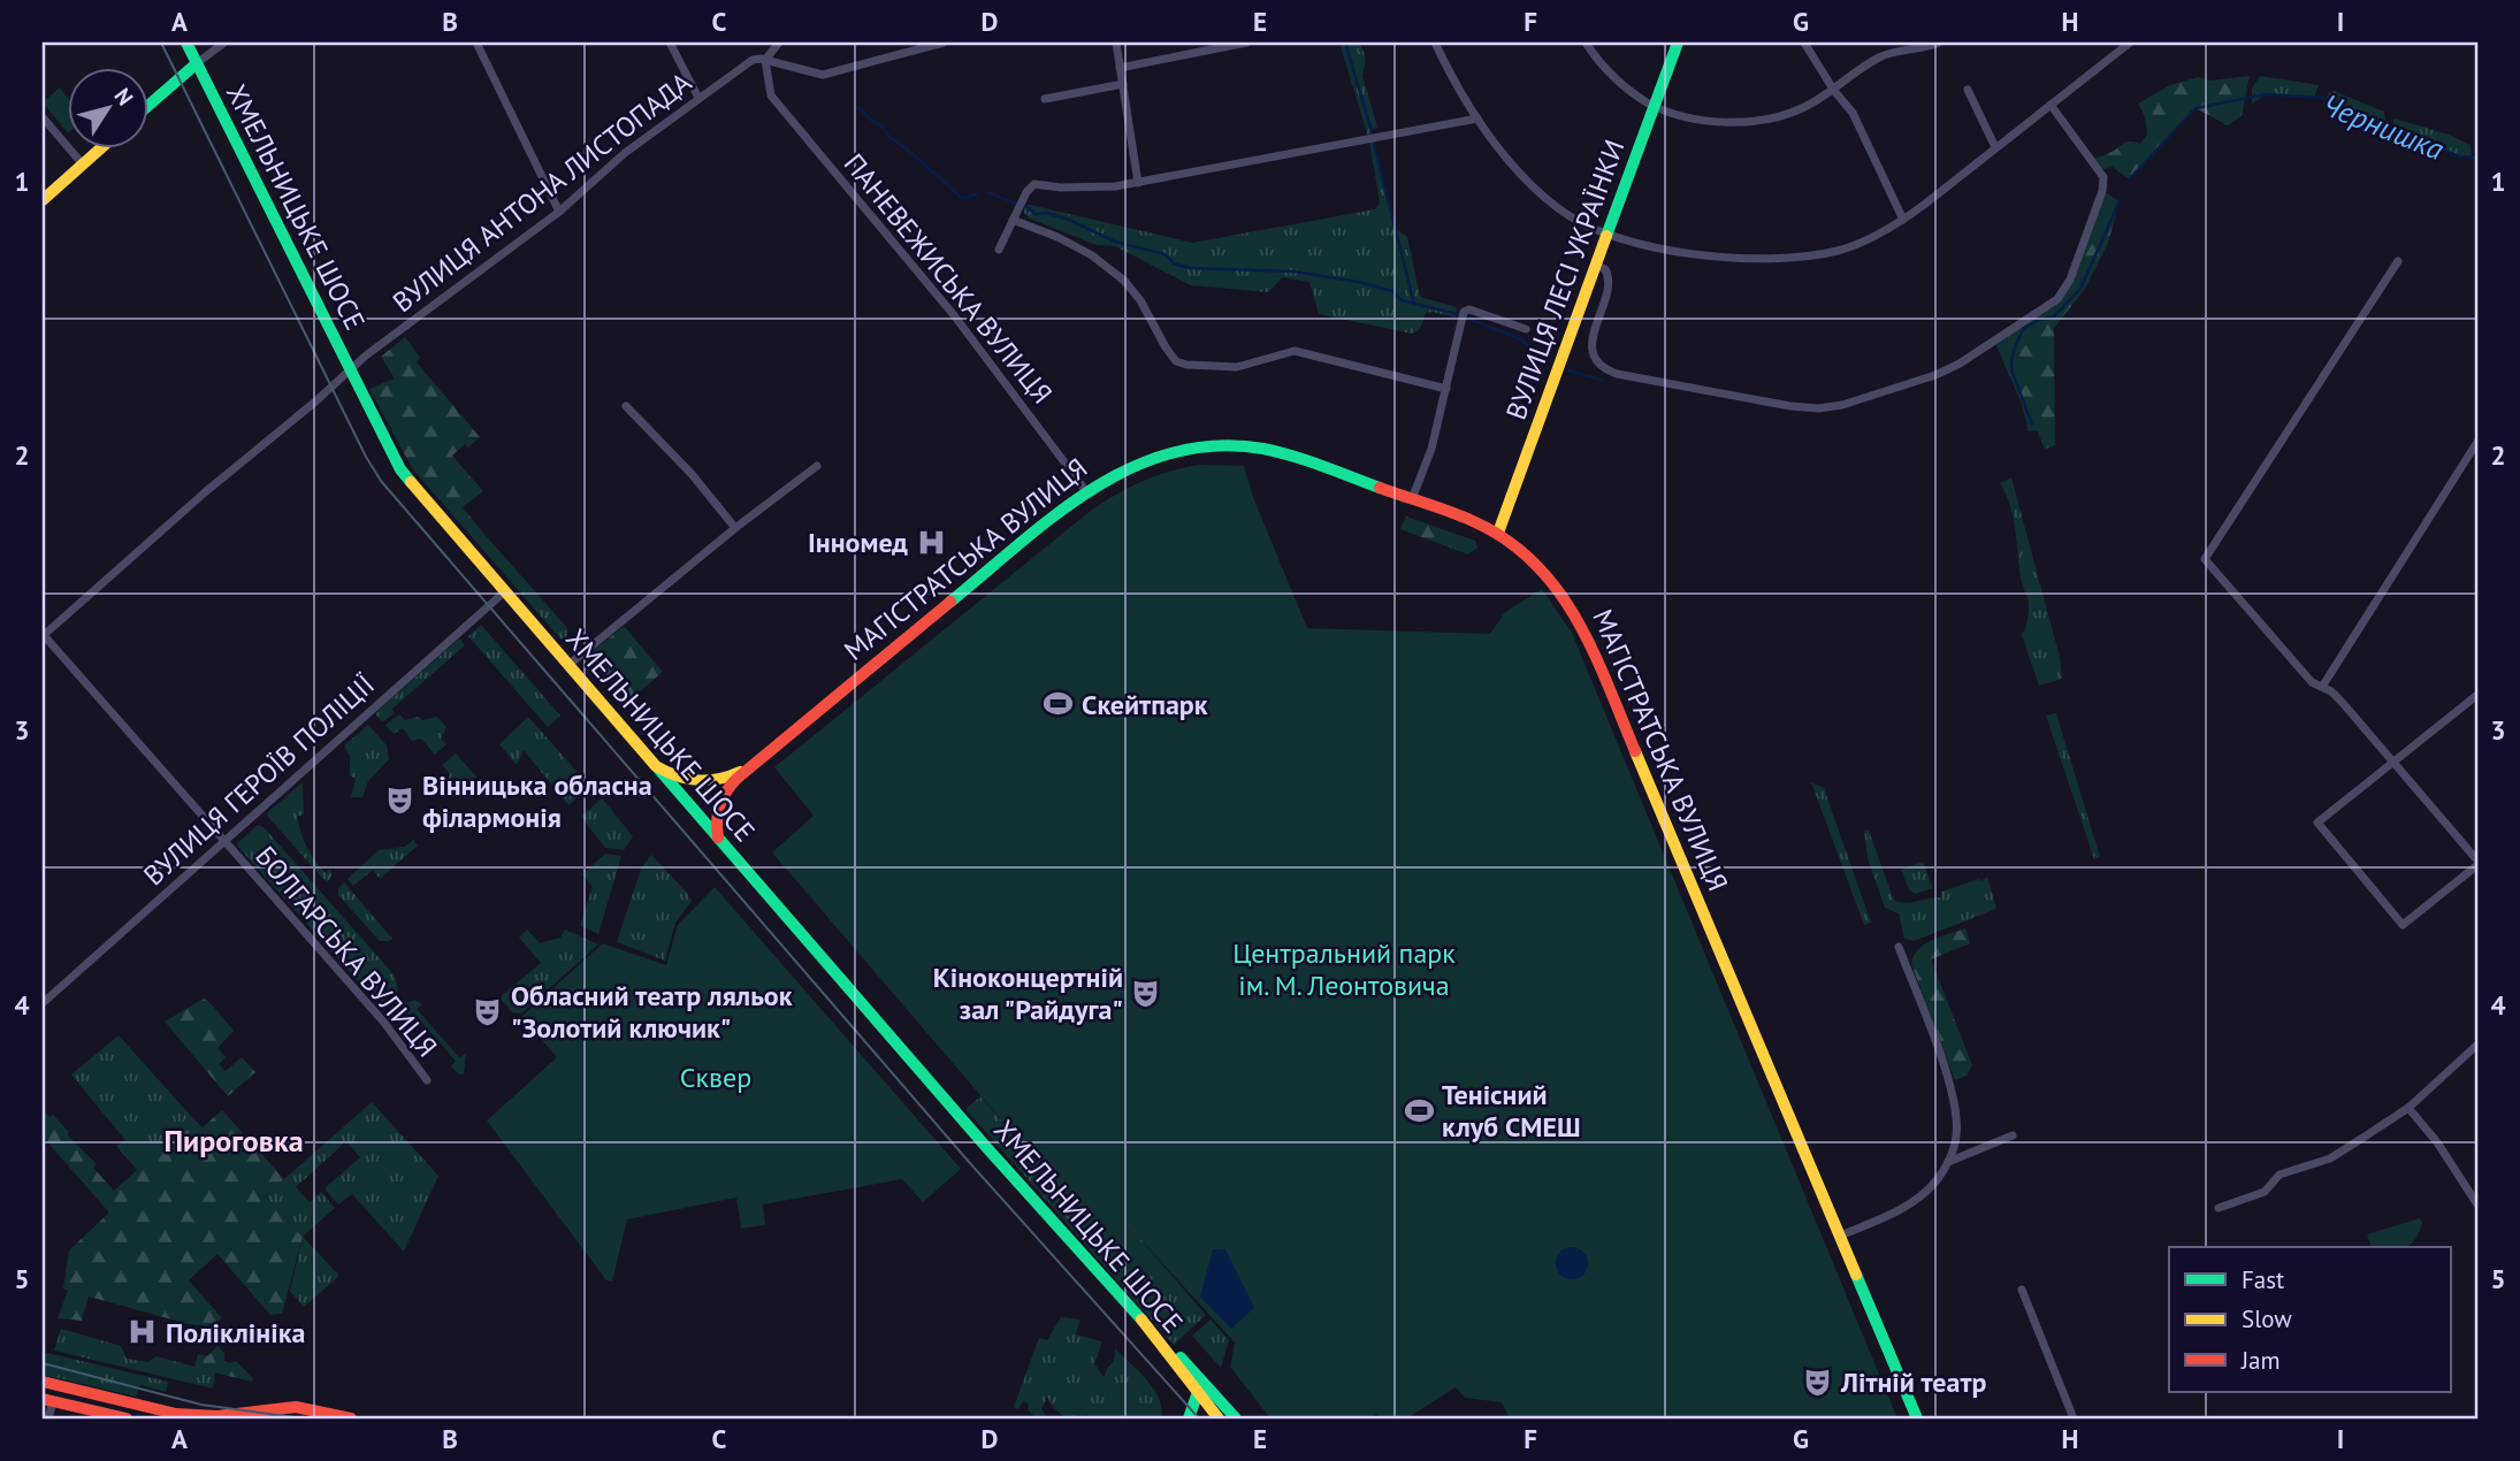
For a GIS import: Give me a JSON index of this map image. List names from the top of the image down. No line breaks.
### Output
{"streets":{"main road":["ХМЕЛЬНИЦЬКЕ ШОСЕ","ВУЛИЦЯ ЛЕСІ УКРАЇНКИ","МАГІСТРАТСЬКА ВУЛИЦЯ"],"street":["ВУЛИЦЯ АНТОНА ЛИСТОПАДА","ПАНЕВЕЖИСЬКА ВУЛИЦЯ","ВУЛИЦЯ ГЕРОЇВ ПОЛІЦІЇ","БОЛГАРСЬКА ВУЛИЦЯ"]},"crossings":[["ВУЛИЦЯ АНТОНА ЛИСТОПАДА","ХМЕЛЬНИЦЬКЕ ШОСЕ"],["ВУЛИЦЯ АНТОНА ЛИСТОПАДА","ПАНЕВЕЖИСЬКА ВУЛИЦЯ"],["ВУЛИЦЯ АНТОНА ЛИСТОПАДА","БОЛГАРСЬКА ВУЛИЦЯ"],["ХМЕЛЬНИЦЬКЕ ШОСЕ","ВУЛИЦЯ ГЕРОЇВ ПОЛІЦІЇ"],["ПАНЕВЕЖИСЬКА ВУЛИЦЯ","МАГІСТРАТСЬКА ВУЛИЦЯ"],["ВУЛИЦЯ ЛЕСІ УКРАЇНКИ","МАГІСТРАТСЬКА ВУЛИЦЯ"],["ВУЛИЦЯ ГЕРОЇВ ПОЛІЦІЇ","БОЛГАРСЬКА ВУЛИЦЯ"]],"districts":["Пироговка"],"water":["Чернишка"],"parks":["Центральний парк ім. М. Леонтовича","Сквер"],"places":{"hospital":["Інномед","Поліклініка"],"sports":["Скейтпарк","Тенісний клуб СМЕШ"],"theatre":["Вінницька обласна філармонія","Кіноконцертній зал \"Райдуга\"","Обласний театр ляльок \"Золотий ключик\"","Літній театр"]},"legend":["Fast","Slow","Jam"],"north":"top right","grid":{"columns":["A","B","C","D","E","F","G","H","I"],"rows":["1","2","3","4","5"]}}
